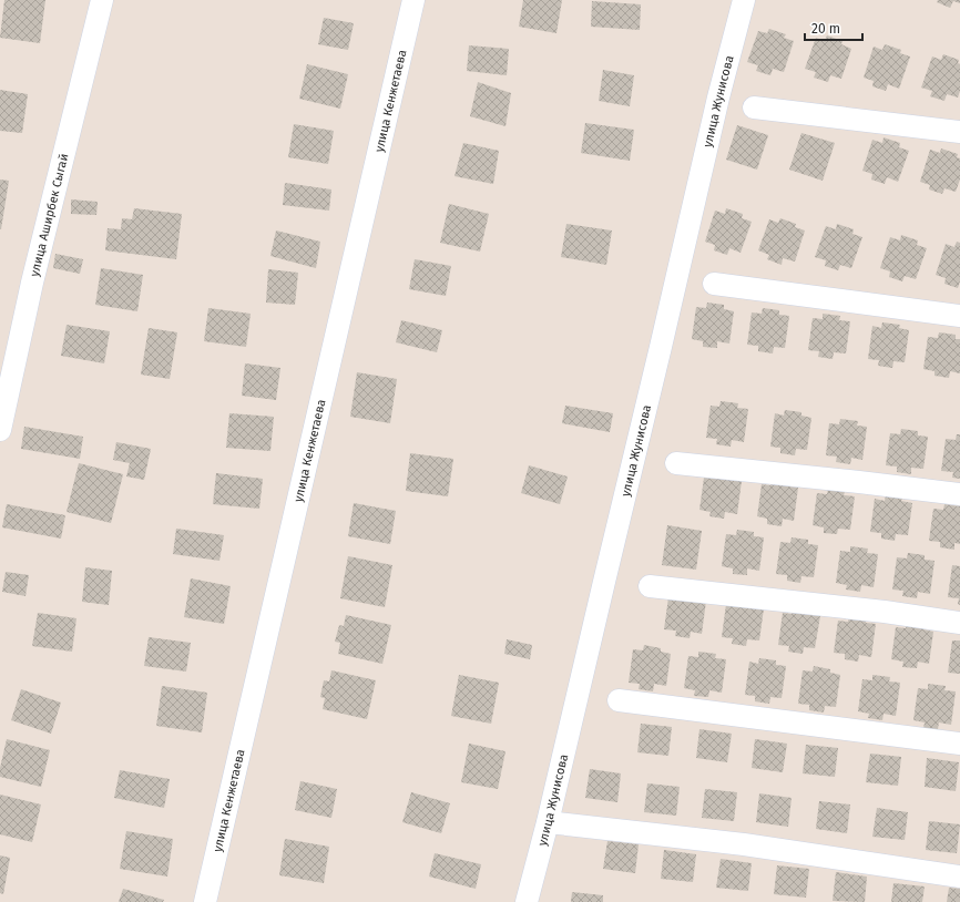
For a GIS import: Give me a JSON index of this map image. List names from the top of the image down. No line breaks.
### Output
{"streets":{"street":["улица Кенжетаева","улица Жунисова","улица Аширбек Сыгай"]},"scale_bar":"20 m"}
